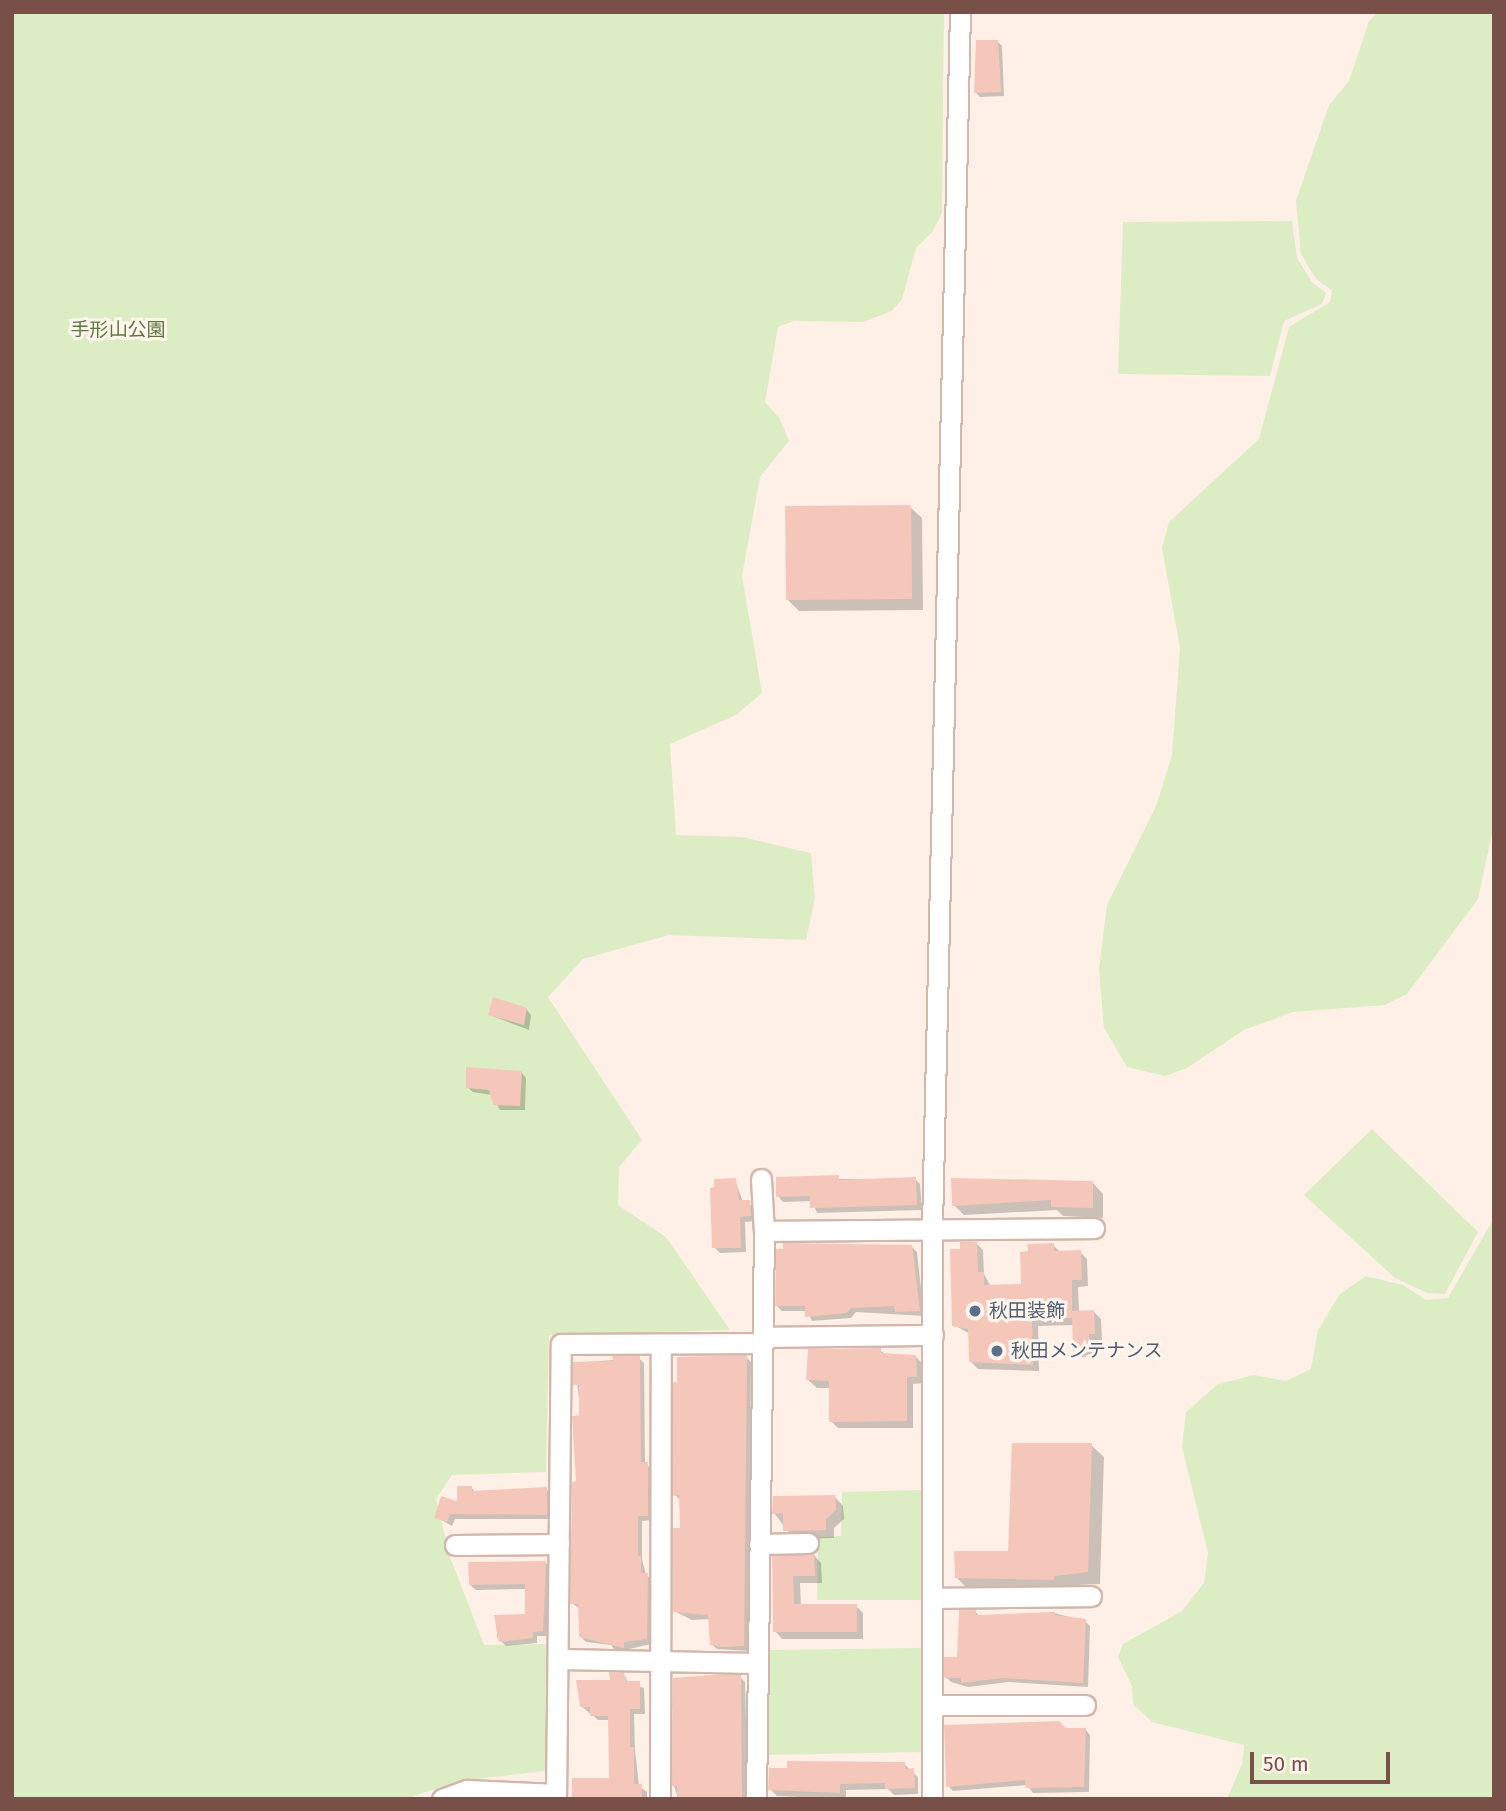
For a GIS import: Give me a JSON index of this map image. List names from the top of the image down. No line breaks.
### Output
{"parks":["手形山公園"],"places":["秋田装飾","秋田メンテナンス"],"scale_bar":"50 m"}
